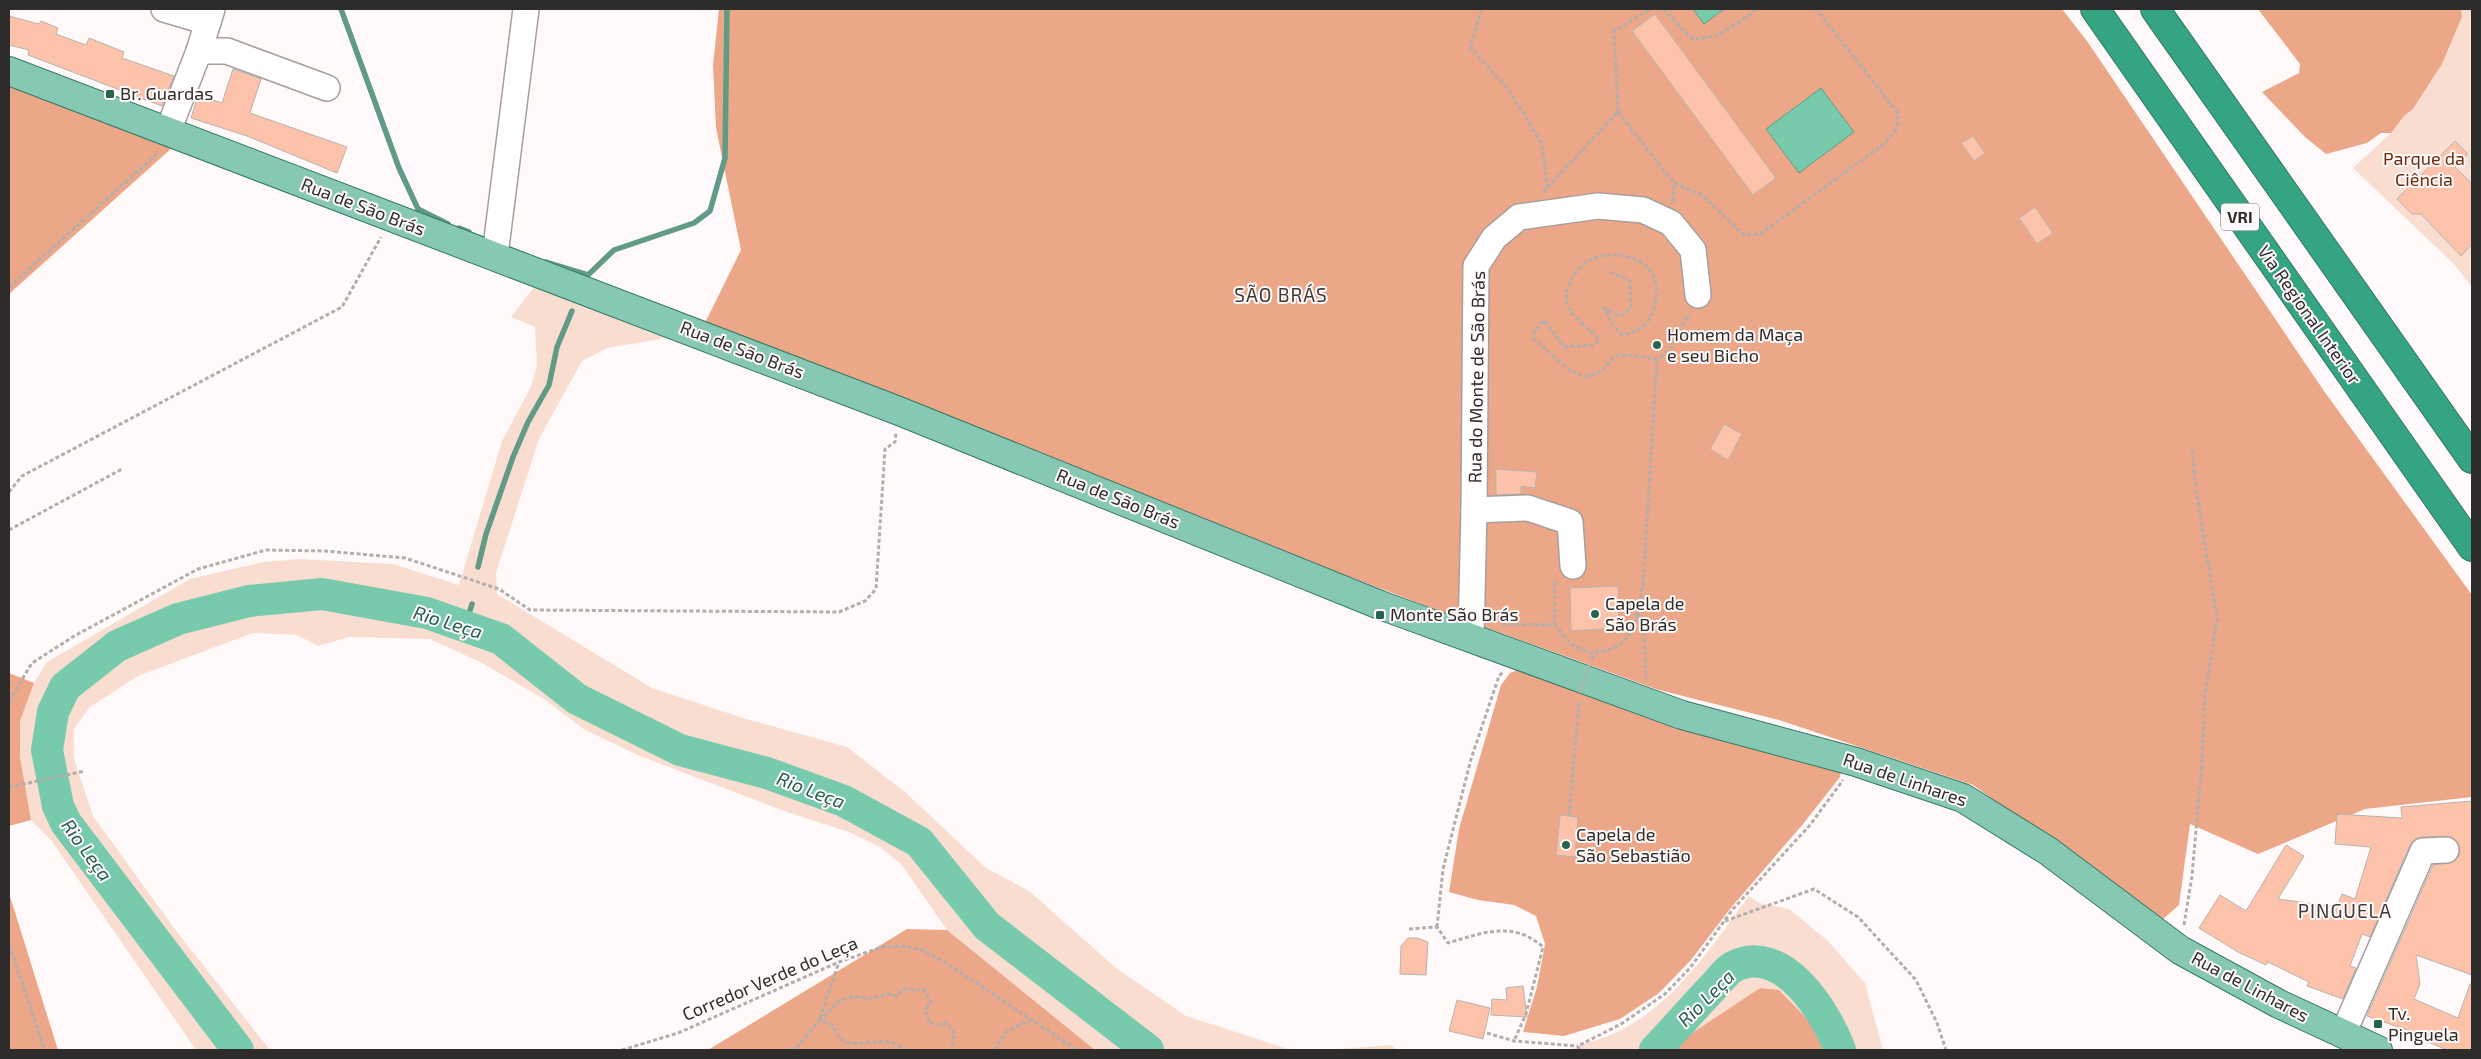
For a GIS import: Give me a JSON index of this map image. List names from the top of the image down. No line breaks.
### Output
{"streets":{"highway":["VRI","Via Regional Interior"],"main road":["Rua de São Brás","Rua de Linhares"],"street":["Rua do Monte de São Brás"],"path":["Corredor Verde do Leça"]},"crossings":[["Rua de São Brás","Rua do Monte de São Brás"],["Rua de São Brás","Rua de Linhares"],["Rua do Monte de São Brás","Rua de Linhares"]],"districts":["SÃO BRÁS","PINGUELA"],"water":["Rio Leça"],"parks":["Parque da Ciência"],"places":{"transit":["Br. Guardas","Monte São Brás","Tv. Pinguela"],"other":["Homem da Maça e seu Bicho","Capela de São Brás","Capela de São Sebastião"]}}
